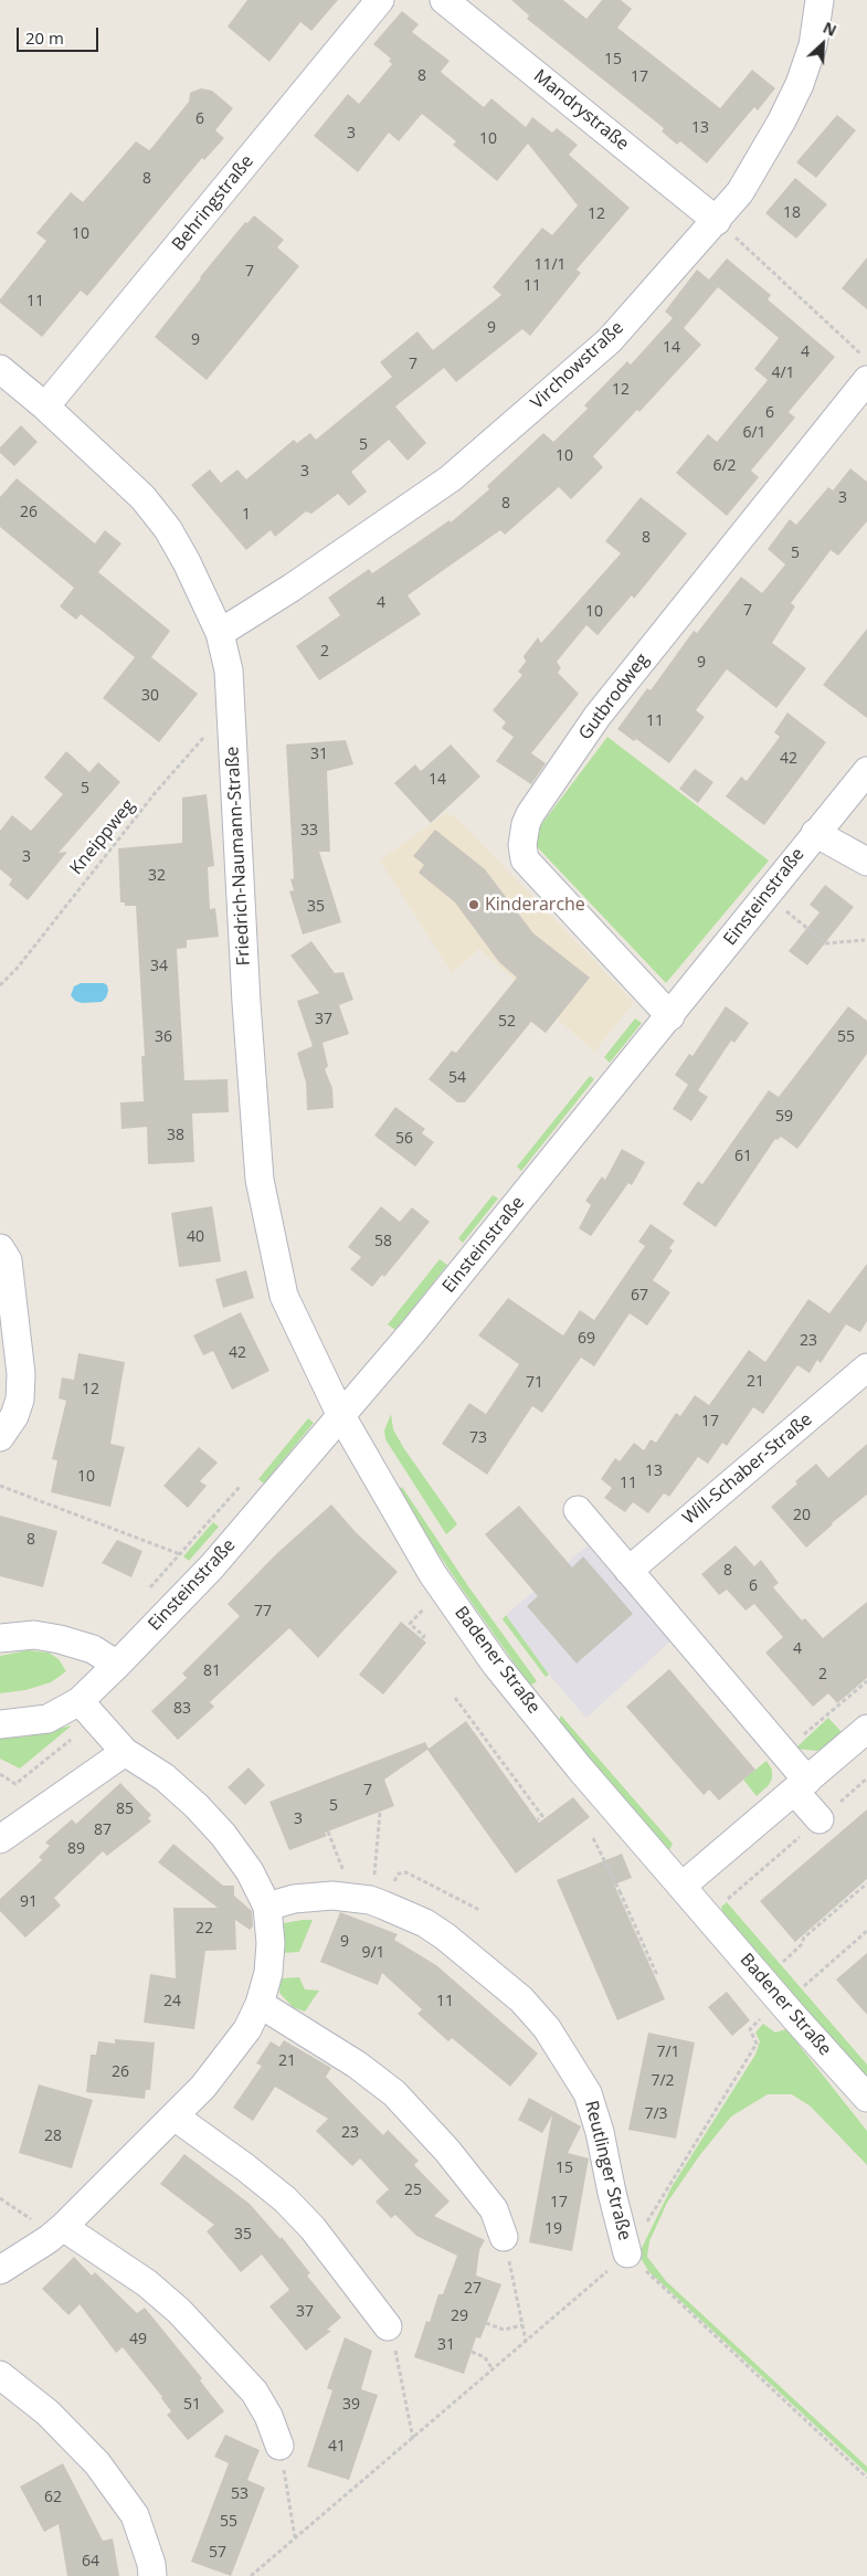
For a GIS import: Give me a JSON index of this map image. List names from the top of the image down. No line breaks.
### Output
{"streets":{"street":["Mandrystraße","Behringstraße","Virchowstraße","Gutbrodweg","Friedrich-Naumann-Straße","Einsteinstraße","Will-Schaber-Straße","Badener Straße","Reutlinger Straße"],"path":["Kneippweg"]},"crossings":[["Mandrystraße","Virchowstraße"],["Behringstraße","Friedrich-Naumann-Straße"],["Virchowstraße","Friedrich-Naumann-Straße"],["Gutbrodweg","Einsteinstraße"],["Kneippweg","Friedrich-Naumann-Straße"],["Friedrich-Naumann-Straße","Einsteinstraße"],["Friedrich-Naumann-Straße","Badener Straße"],["Einsteinstraße","Badener Straße"]],"places":["Kinderarche"],"house_numbers":["15","8","17","6","13","3","10","8","18","12","10","11/1","7","11","11","9","9","14","4","7","4/1","12","6","6/1","5","10","6/2","3","3","8","26","1","8","5","4","7","10","2","9","30","11","31","42","14","5","33","3","32","35","34","37","52","36","55","54","59","38","56","61","40","58","67","69","23","42","21","71","12","17","73","13","10","11","20","8","8","6","77","4","81","2","83","7","5","85","3","87","89","91","22","9","9/1","24","11","7/1","21","26","7/2","7/3","23","28","15","25","17","19","35","27","37","29","49","31","51","39","41","53","62","55","57","64"],"scale_bar":"20 m","north":"top right"}
